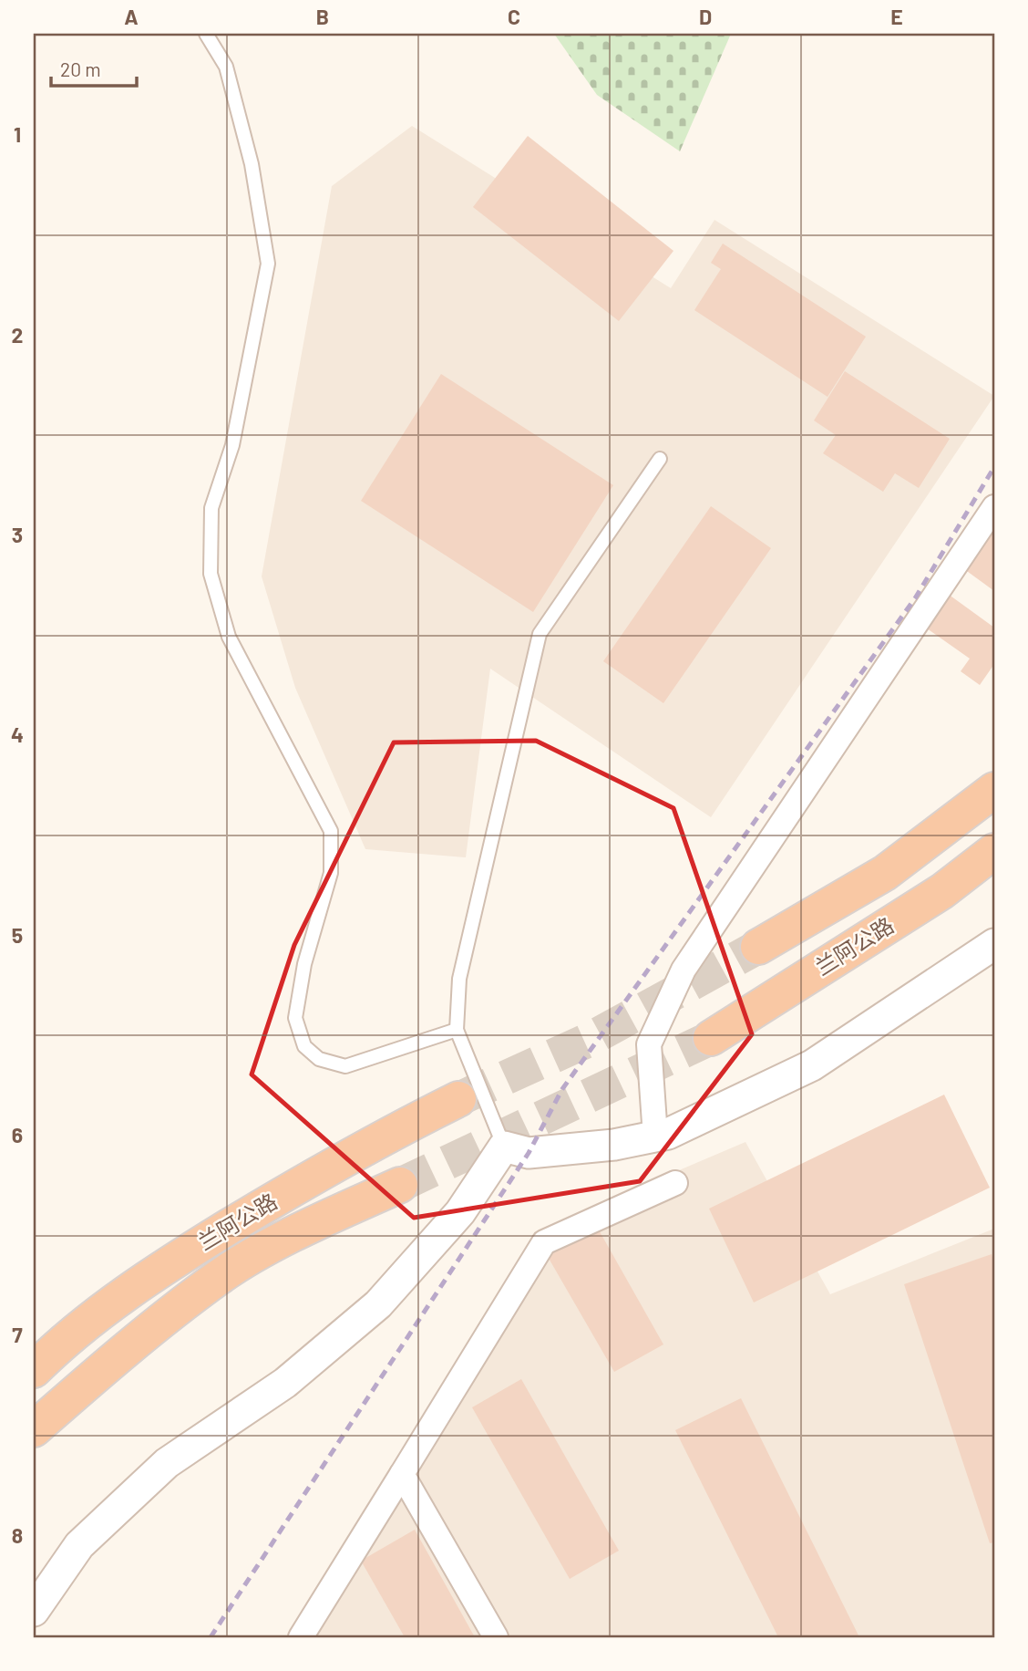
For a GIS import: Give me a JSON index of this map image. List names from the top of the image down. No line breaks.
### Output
{"streets":{"highway":["兰阿公路"]},"scale_bar":"20 m","grid":{"columns":["A","B","C","D","E"],"rows":["1","2","3","4","5","6","7","8"]}}
